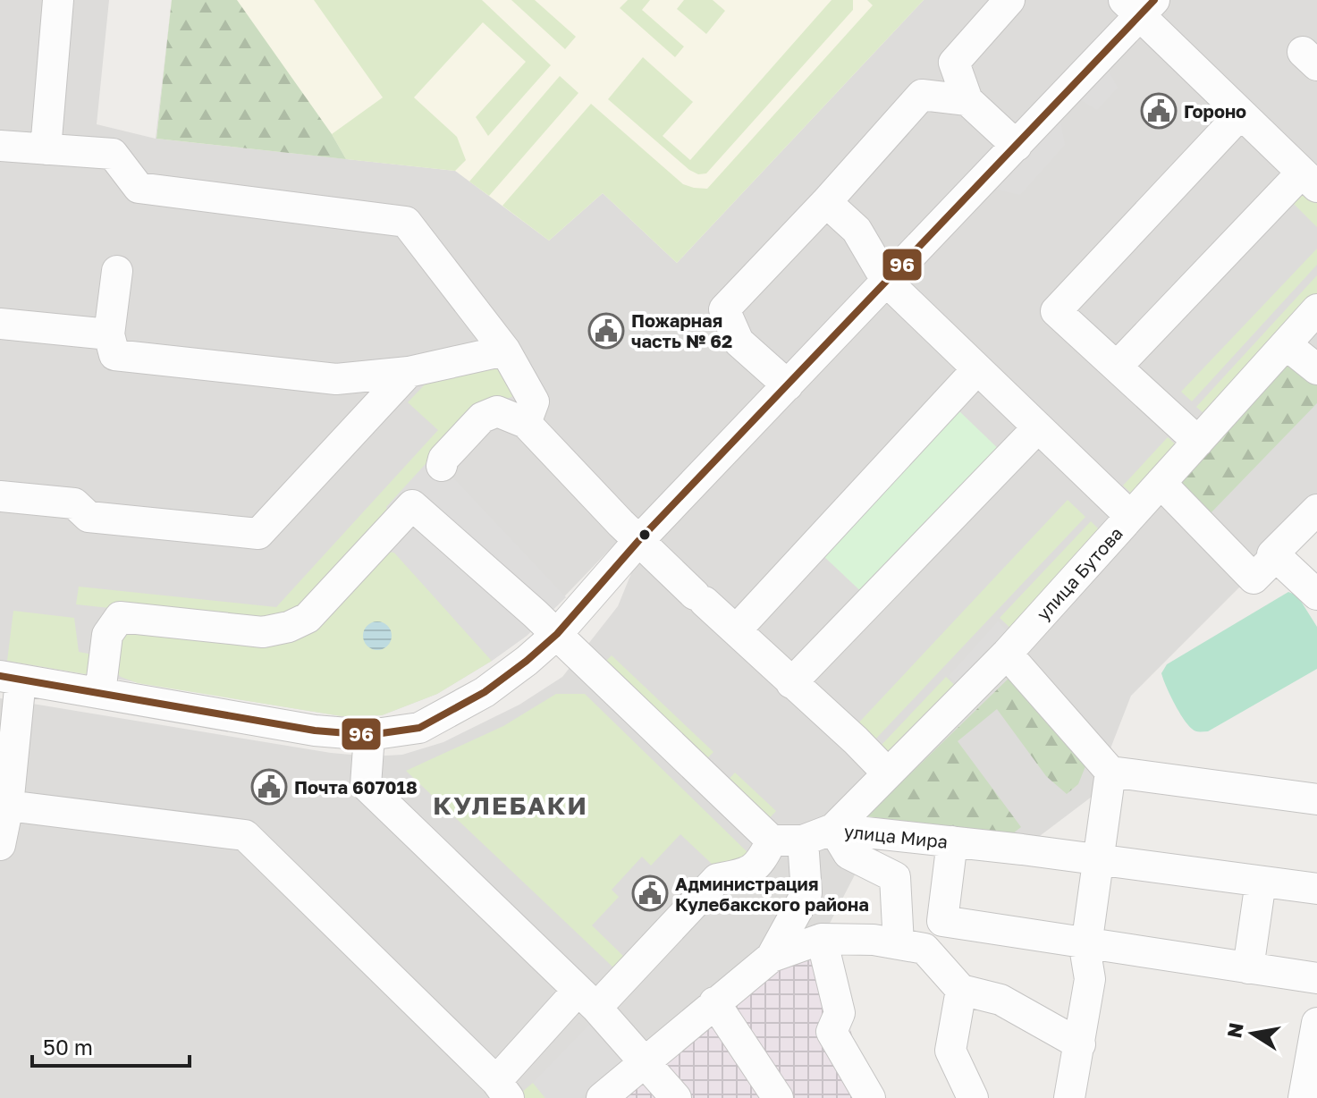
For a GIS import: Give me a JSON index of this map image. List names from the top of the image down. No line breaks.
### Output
{"streets":{"street":["улица Бутова","улица Мира"]},"crossings":[["улица Бутова","улица Мира"]],"districts":["КУЛЕБАКИ"],"places":{"public building":["Гороно","Пожарная часть № 62","Почта 607018","Администрация Кулебакского района"]},"lines":["transit line 96"],"scale_bar":"50 m","north":"left"}
